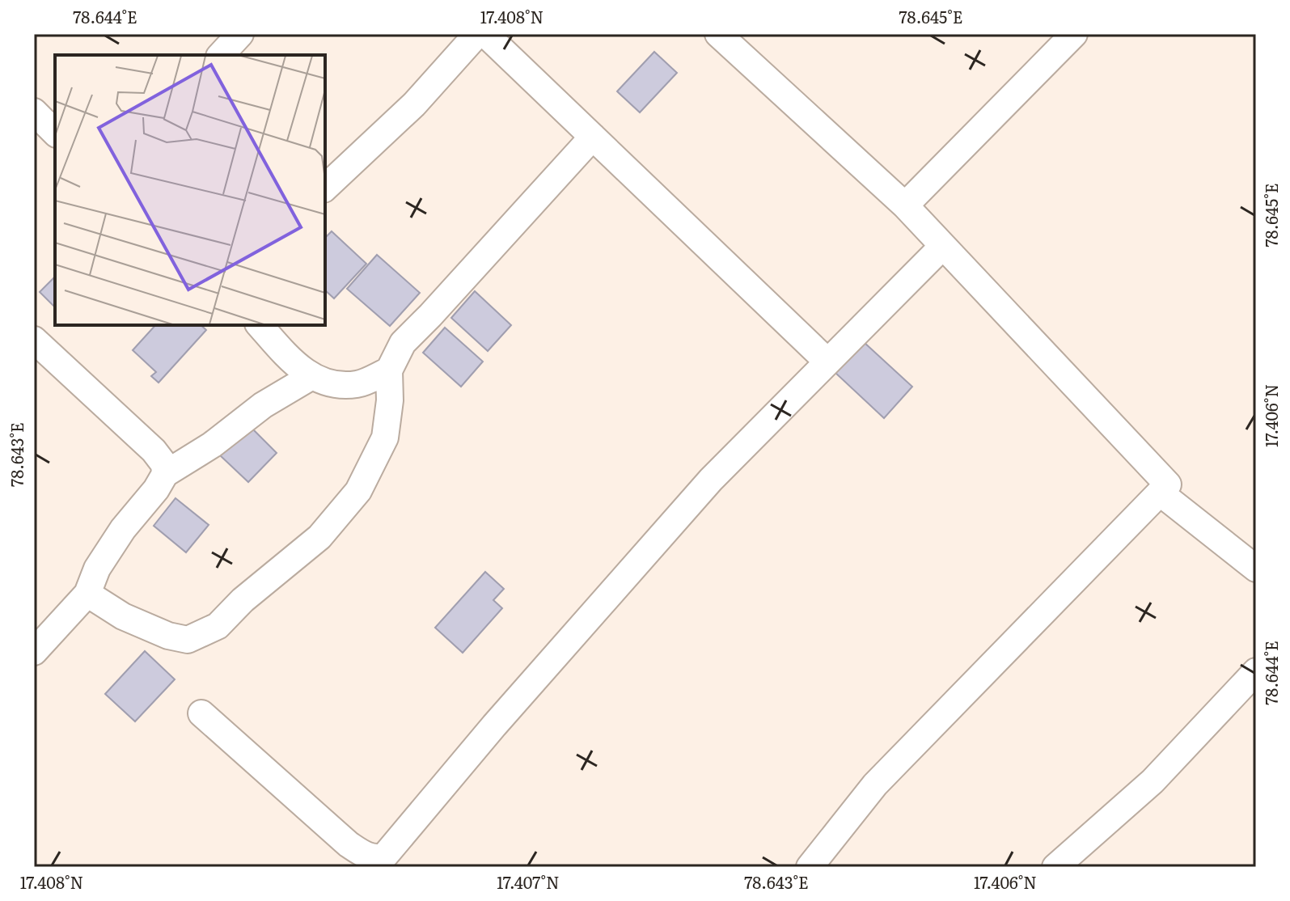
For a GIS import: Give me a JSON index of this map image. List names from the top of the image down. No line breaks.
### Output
{"coordinates":["78.644°E","17.408°N","78.645°E","17.406°N","78.643°E","17.407°N"]}
